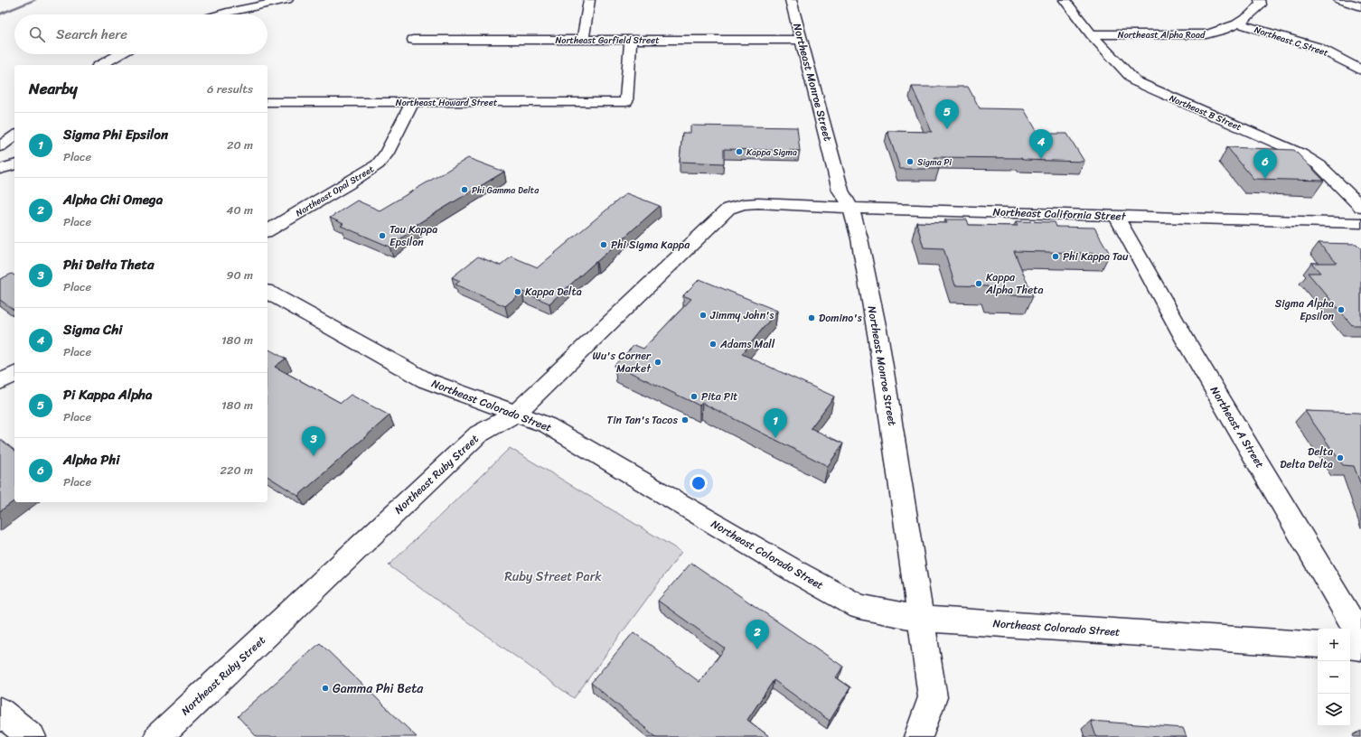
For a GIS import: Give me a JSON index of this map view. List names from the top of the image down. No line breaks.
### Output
{"streets":{"street":["Northeast Alpha Road","Northeast Garfield Street","Northeast C Street","Northeast Monroe Street","Northeast Howard Street","Northeast B Street","Northeast Opal Street","Northeast California Street","Northeast Colorado Street","Northeast A Street","Northeast Ruby Street"]},"crossings":[["Northeast Alpha Road","Northeast C Street"],["Northeast Alpha Road","Northeast B Street"],["Northeast Garfield Street","Northeast Monroe Street"],["Northeast Garfield Street","Northeast Howard Street"],["Northeast Monroe Street","Northeast California Street"],["Northeast Monroe Street","Northeast Colorado Street"],["Northeast Howard Street","Northeast Opal Street"],["Northeast California Street","Northeast A Street"],["Northeast California Street","Northeast Ruby Street"],["Northeast Colorado Street","Northeast Ruby Street"]],"parks":["Ruby Street Park"],"places":["Kappa Sigma","Sigma Pi","Phi Gamma Delta","Tau Kappa Epsilon","Phi Sigma Kappa","Phi Kappa Tau","Kappa Alpha Theta","Kappa Delta","Sigma Alpha Epsilon","Jimmy John's","Domino's","Adams Mall","Wu's Corner Market","Pita Pit","Tin Tan's Tacos","Delta Delta Delta","Gamma Phi Beta"],"page":{"search":"Search here","heading":["Nearby","6 results"],"pins":["5","4","6","1","3","2"],"list":[{"mark":"1","name":"Sigma Phi Epsilon","note":"Place","value":"20 m"},{"mark":"2","name":"Alpha Chi Omega","note":"Place","value":"40 m"},{"mark":"3","name":"Phi Delta Theta","note":"Place","value":"90 m"},{"mark":"4","name":"Sigma Chi","note":"Place","value":"180 m"},{"mark":"5","name":"Pi Kappa Alpha","note":"Place","value":"180 m"},{"mark":"6","name":"Alpha Phi","note":"Place","value":"220 m"}],"map_buttons":["+","−"]}}
